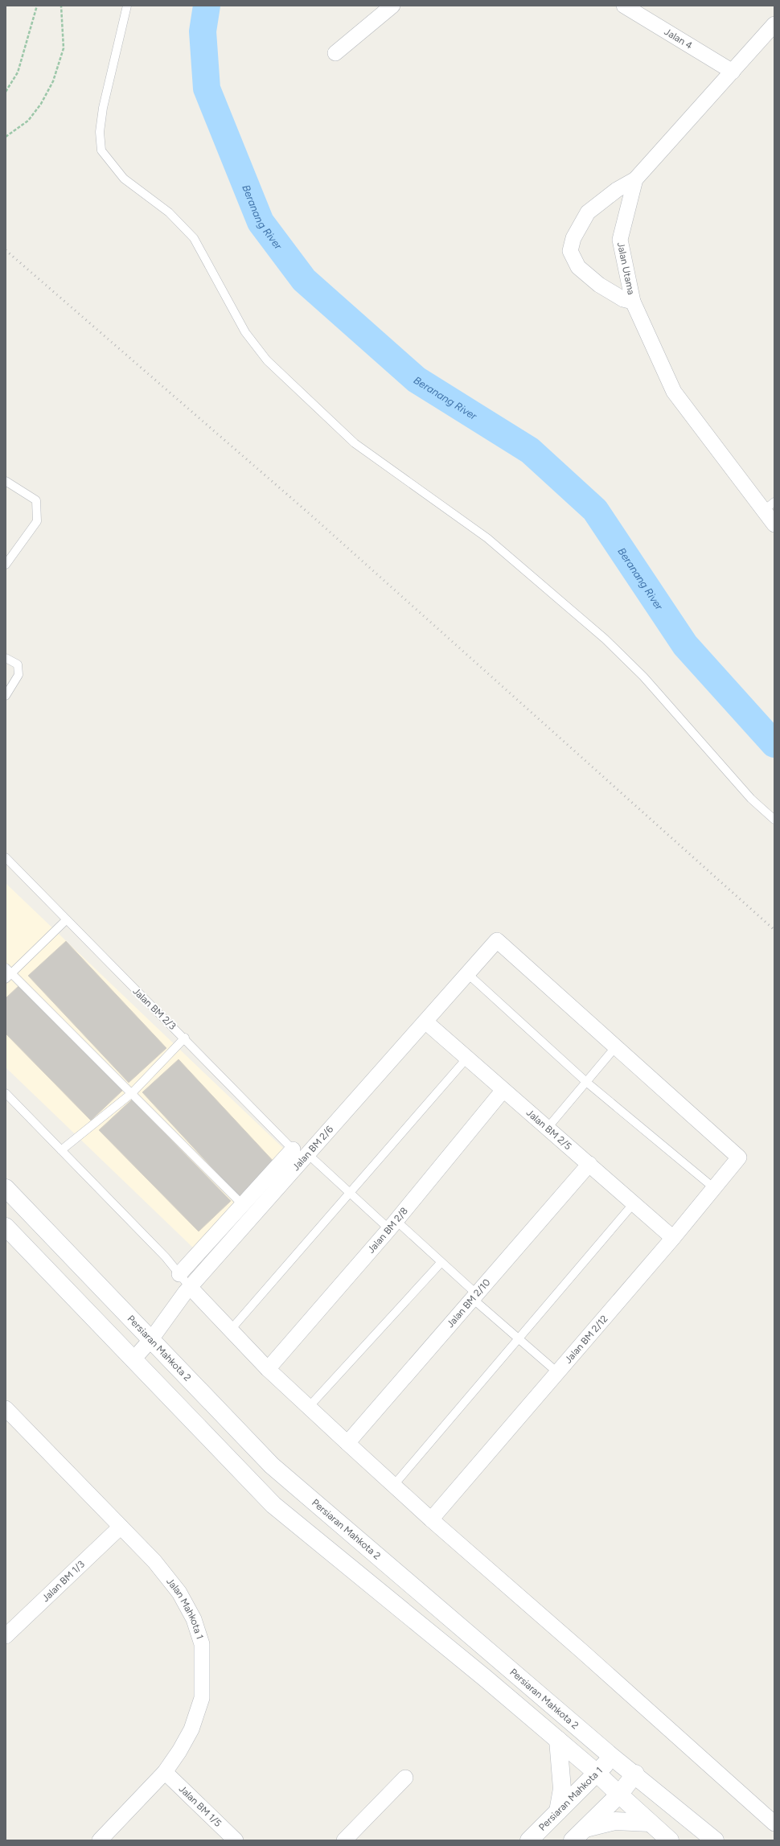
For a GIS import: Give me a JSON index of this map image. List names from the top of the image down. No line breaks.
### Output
{"streets":{"main road":["Persiaran Mahkota 2","Persiaran Mahkota 1"],"street":["Jalan 4","Jalan Utama","Jalan BM 2/5","Jalan BM 2/6","Jalan BM 2/8","Jalan BM 2/10","Jalan BM 2/12","Jalan BM 1/3","Jalan Mahkota 1","Jalan BM 1/5"],"lane":["Jalan BM 2/3"]},"crossings":[["Jalan 4","Jalan Utama"],["Jalan BM 2/3","Jalan BM 2/6"],["Jalan BM 2/3","Jalan BM 2/8"],["Jalan BM 2/3","Jalan BM 2/10"],["Jalan BM 2/3","Jalan BM 2/12"],["Jalan BM 2/5","Jalan BM 2/6"],["Jalan BM 2/5","Jalan BM 2/8"],["Jalan BM 2/5","Jalan BM 2/10"],["Jalan BM 2/5","Jalan BM 2/12"],["Jalan BM 2/6","Jalan BM 2/12"],["Jalan BM 2/6","Persiaran Mahkota 2"],["Persiaran Mahkota 2","Persiaran Mahkota 1"],["Jalan BM 1/3","Jalan Mahkota 1"],["Jalan Mahkota 1","Jalan BM 1/5"]],"water":["Beranang River"]}
